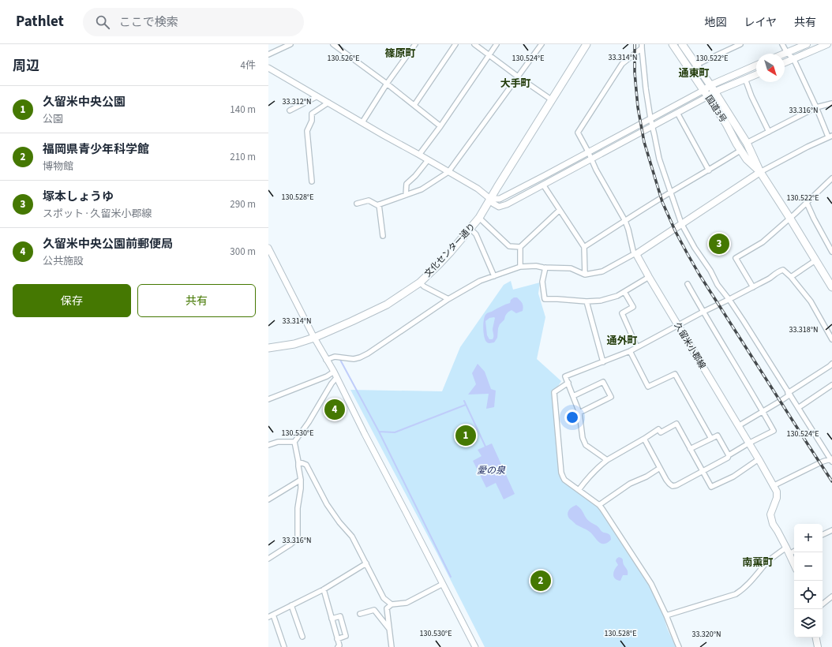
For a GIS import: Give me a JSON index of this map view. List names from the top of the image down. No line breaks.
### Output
{"streets":{"highway":["国道3号","文化センター通り"],"main road":["久留米小郡線"]},"districts":["篠原町","通東町","大手町","通外町","南薫町"],"water":["愛の泉"],"north":"bottom right","page":{"header":"Pathlet","search":"ここで検索","nav":["地図","レイヤ","共有"],"heading":["周辺","4件"],"list":[{"mark":"1","name":"久留米中央公園","note":"公園","value":"140 m"},{"mark":"2","name":"福岡県青少年科学館","note":"博物館","value":"210 m"},{"mark":"3","name":"塚本しょうゆ","note":"スポット · 久留米小郡線","value":"290 m"},{"mark":"4","name":"久留米中央公園前郵便局","note":"公共施設","value":"300 m"}],"pins":["3","4","1","2"],"buttons":["保存","共有"],"map_buttons":["+","−"]},"coordinates":["33.314°N","130.526°E","130.524°E","130.522°E","33.312°N","33.316°N","130.528°E","33.318°N","130.530°E","33.320°N"]}
